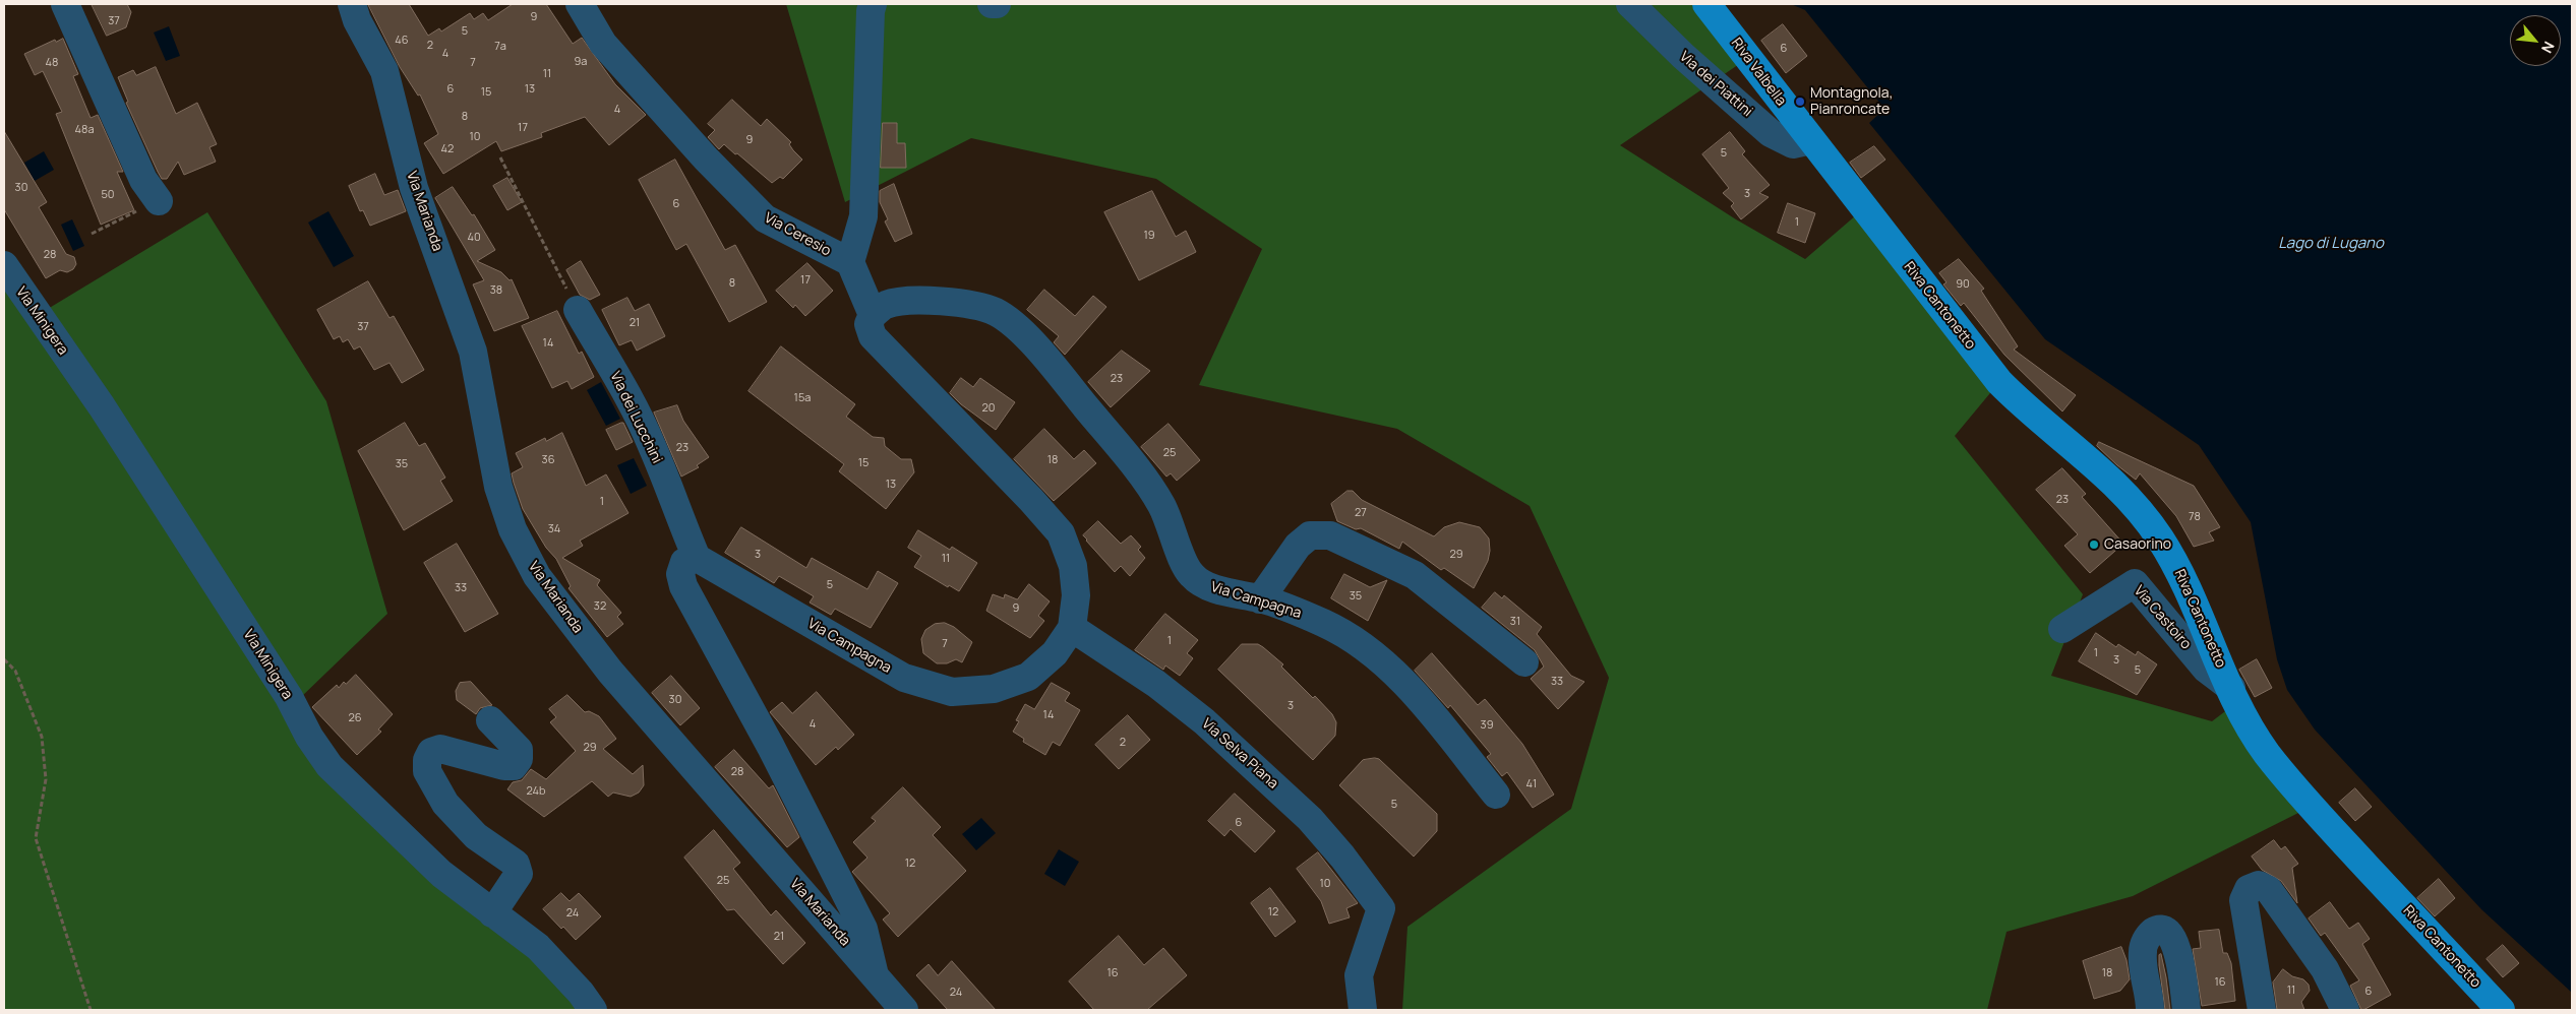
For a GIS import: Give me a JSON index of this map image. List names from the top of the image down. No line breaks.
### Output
{"streets":{"main road":["Riva Valbella","Riva Cantonetto"],"street":["Via dei Piattini","Via Marianda","Via Ceresio","Via Minigera","Via dei Lucchini","Via Campagna","Via Castoiro","Via Selva Piana"]},"crossings":[["Riva Valbella","Via dei Piattini"],["Riva Valbella","Riva Cantonetto"],["Via dei Piattini","Riva Cantonetto"],["Via Ceresio","Via Campagna"],["Riva Cantonetto","Via Castoiro"],["Via dei Lucchini","Via Campagna"],["Via Campagna","Via Selva Piana"]],"water":["Lago di Lugano"],"places":["Montagnola, Pianroncate","Casaorino"],"house_numbers":["9","37","5","46","2","7a","6","4","9a","48","7","11","6","13","15","4","8","17","48a","10","9","42","5","30","3","50","6","1","19","40","28","17","8","90","38","21","37","14","23","15a","20","23","25","36","18","15","35","13","23","1","27","78","34","3","29","11","5","33","35","32","9","31","1","7","1","3","5","33","30","3","14","26","4","39","2","29","28","41","24b","5","6","12","25","10","12","24","21","16","18","16","11","6","24"],"north":"bottom right"}
